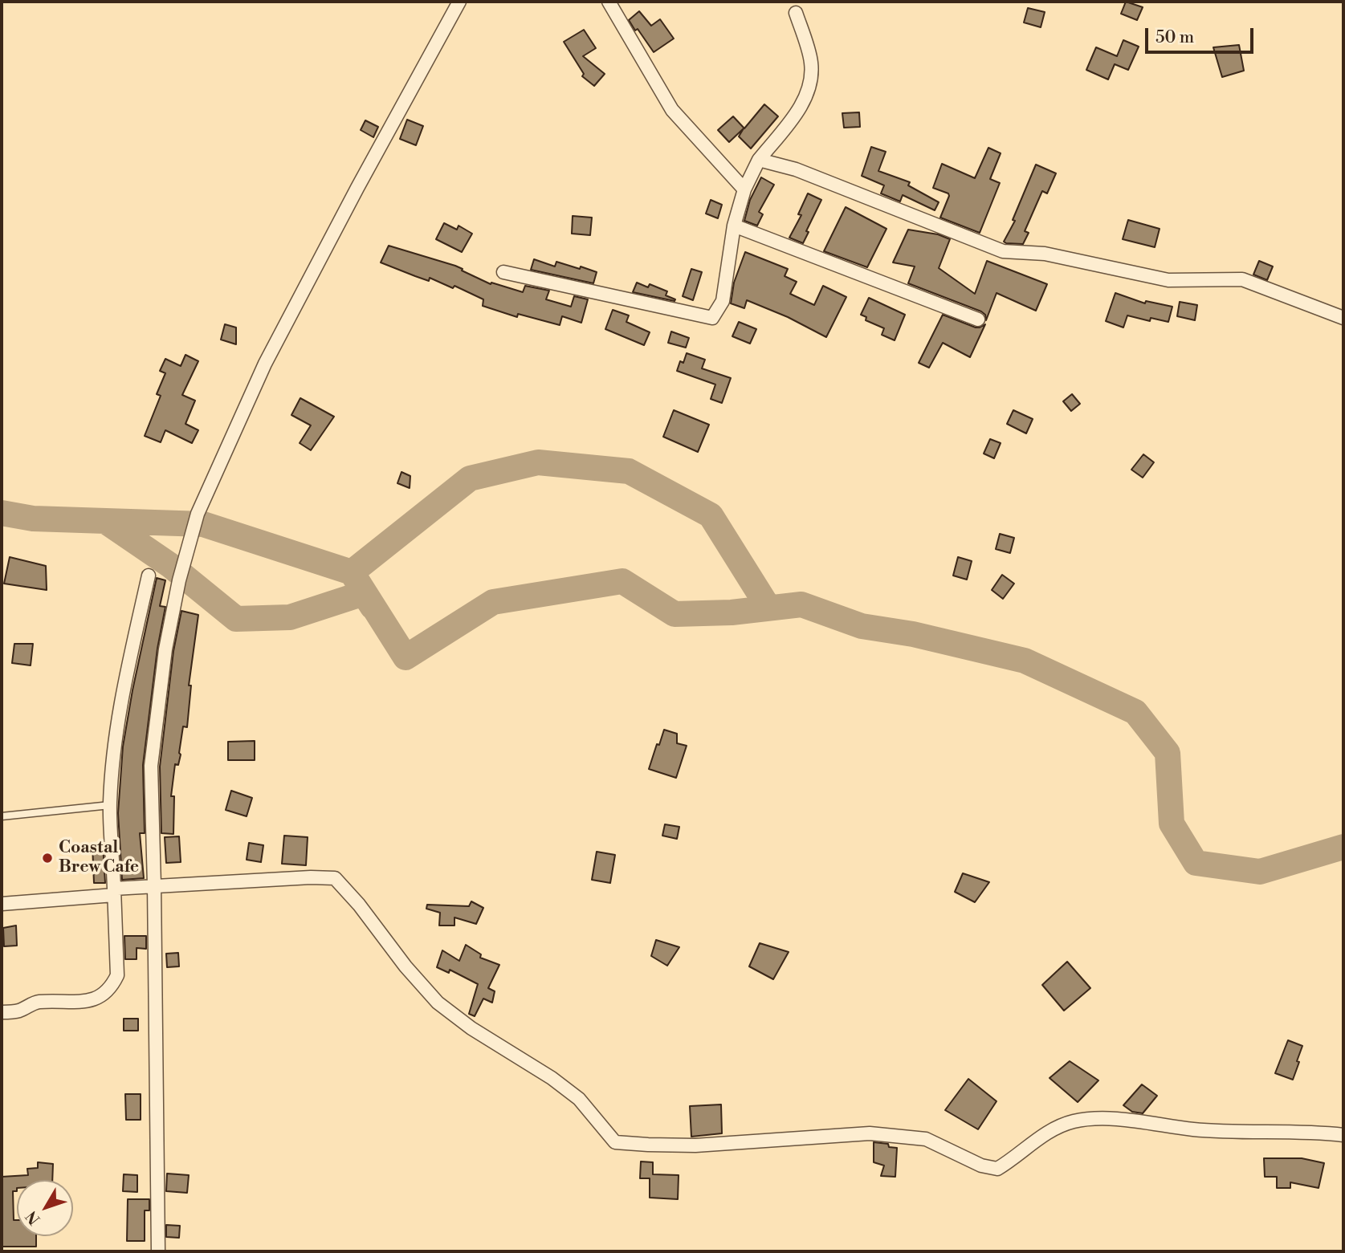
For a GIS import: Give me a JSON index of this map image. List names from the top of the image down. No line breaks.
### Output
{"places":["Coastal Brew Cafe"],"scale_bar":"50 m","north":"bottom left"}
